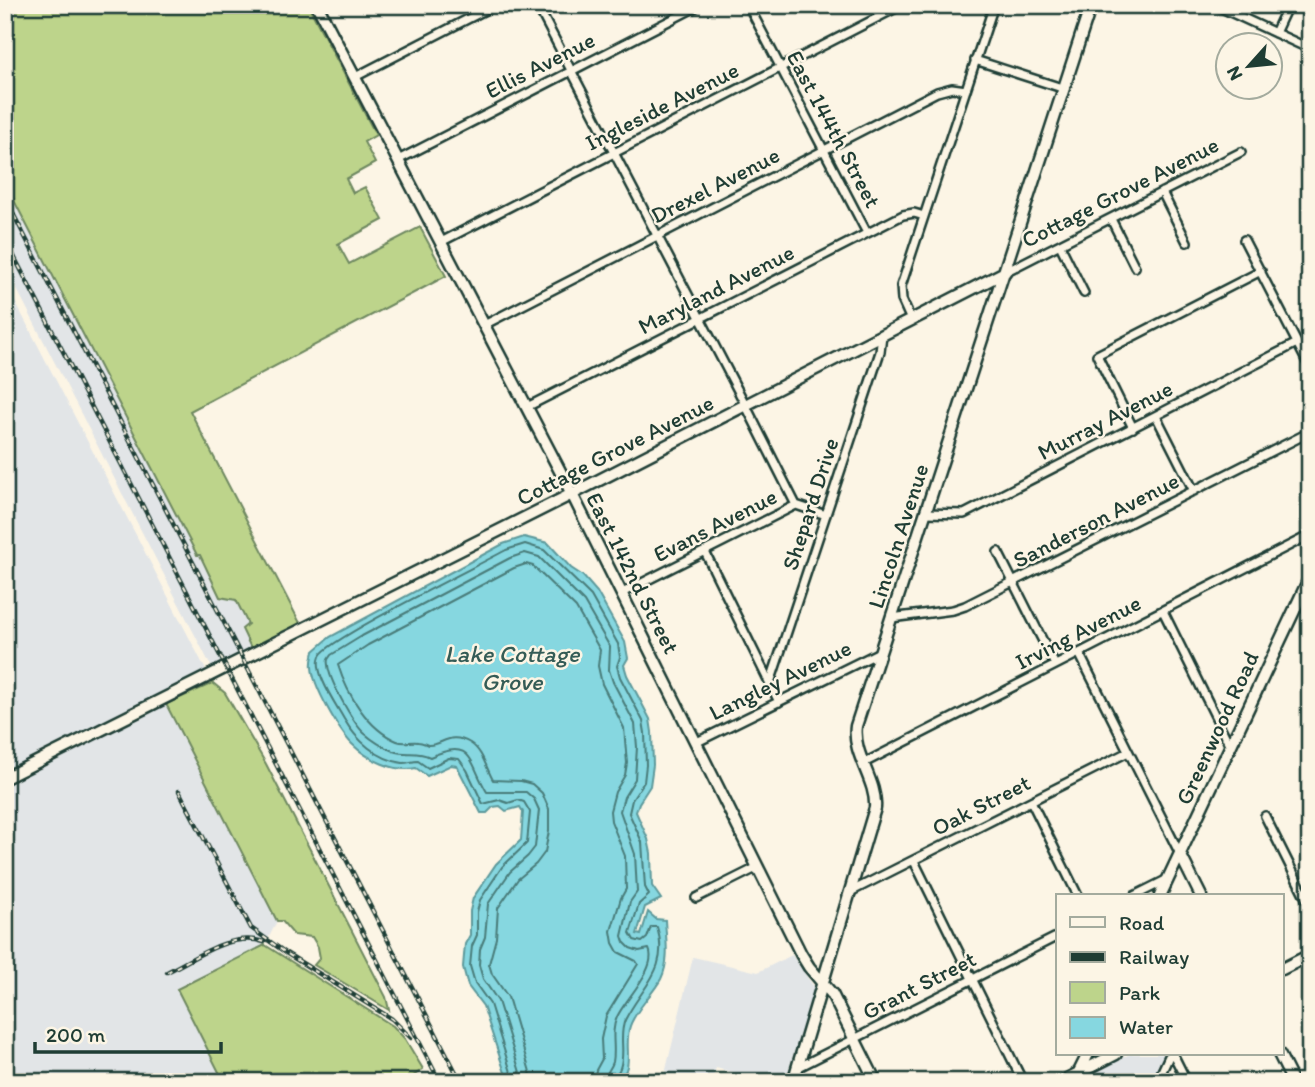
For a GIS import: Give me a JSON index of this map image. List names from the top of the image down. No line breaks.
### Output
{"streets":{"street":["Ellis Avenue","Ingleside Avenue","East 144th Street","Drexel Avenue","Cottage Grove Avenue","Maryland Avenue","Murray Avenue","Shepard Drive","Sanderson Avenue","Evans Avenue","Lincoln Avenue","East 142nd Street","Irving Avenue","Langley Avenue","Greenwood Road","Oak Street","Grant Street"]},"crossings":[["Ellis Avenue","East 142nd Street"],["Ingleside Avenue","East 144th Street"],["Ingleside Avenue","East 142nd Street"],["East 144th Street","Drexel Avenue"],["East 144th Street","Maryland Avenue"],["Drexel Avenue","East 142nd Street"],["Cottage Grove Avenue","Shepard Drive"],["Cottage Grove Avenue","Lincoln Avenue"],["Cottage Grove Avenue","East 142nd Street"],["Maryland Avenue","East 142nd Street"],["Murray Avenue","Lincoln Avenue"],["Shepard Drive","Evans Avenue"],["Sanderson Avenue","Lincoln Avenue"],["Evans Avenue","East 142nd Street"],["Lincoln Avenue","East 142nd Street"],["Lincoln Avenue","Irving Avenue"],["Lincoln Avenue","Langley Avenue"],["Lincoln Avenue","Oak Street"],["Lincoln Avenue","Grant Street"],["East 142nd Street","Langley Avenue"],["East 142nd Street","Grant Street"]],"water":["Lake Cottage Grove"],"legend":["Road","Railway","Park","Water"],"scale_bar":"200 m","north":"bottom left"}
